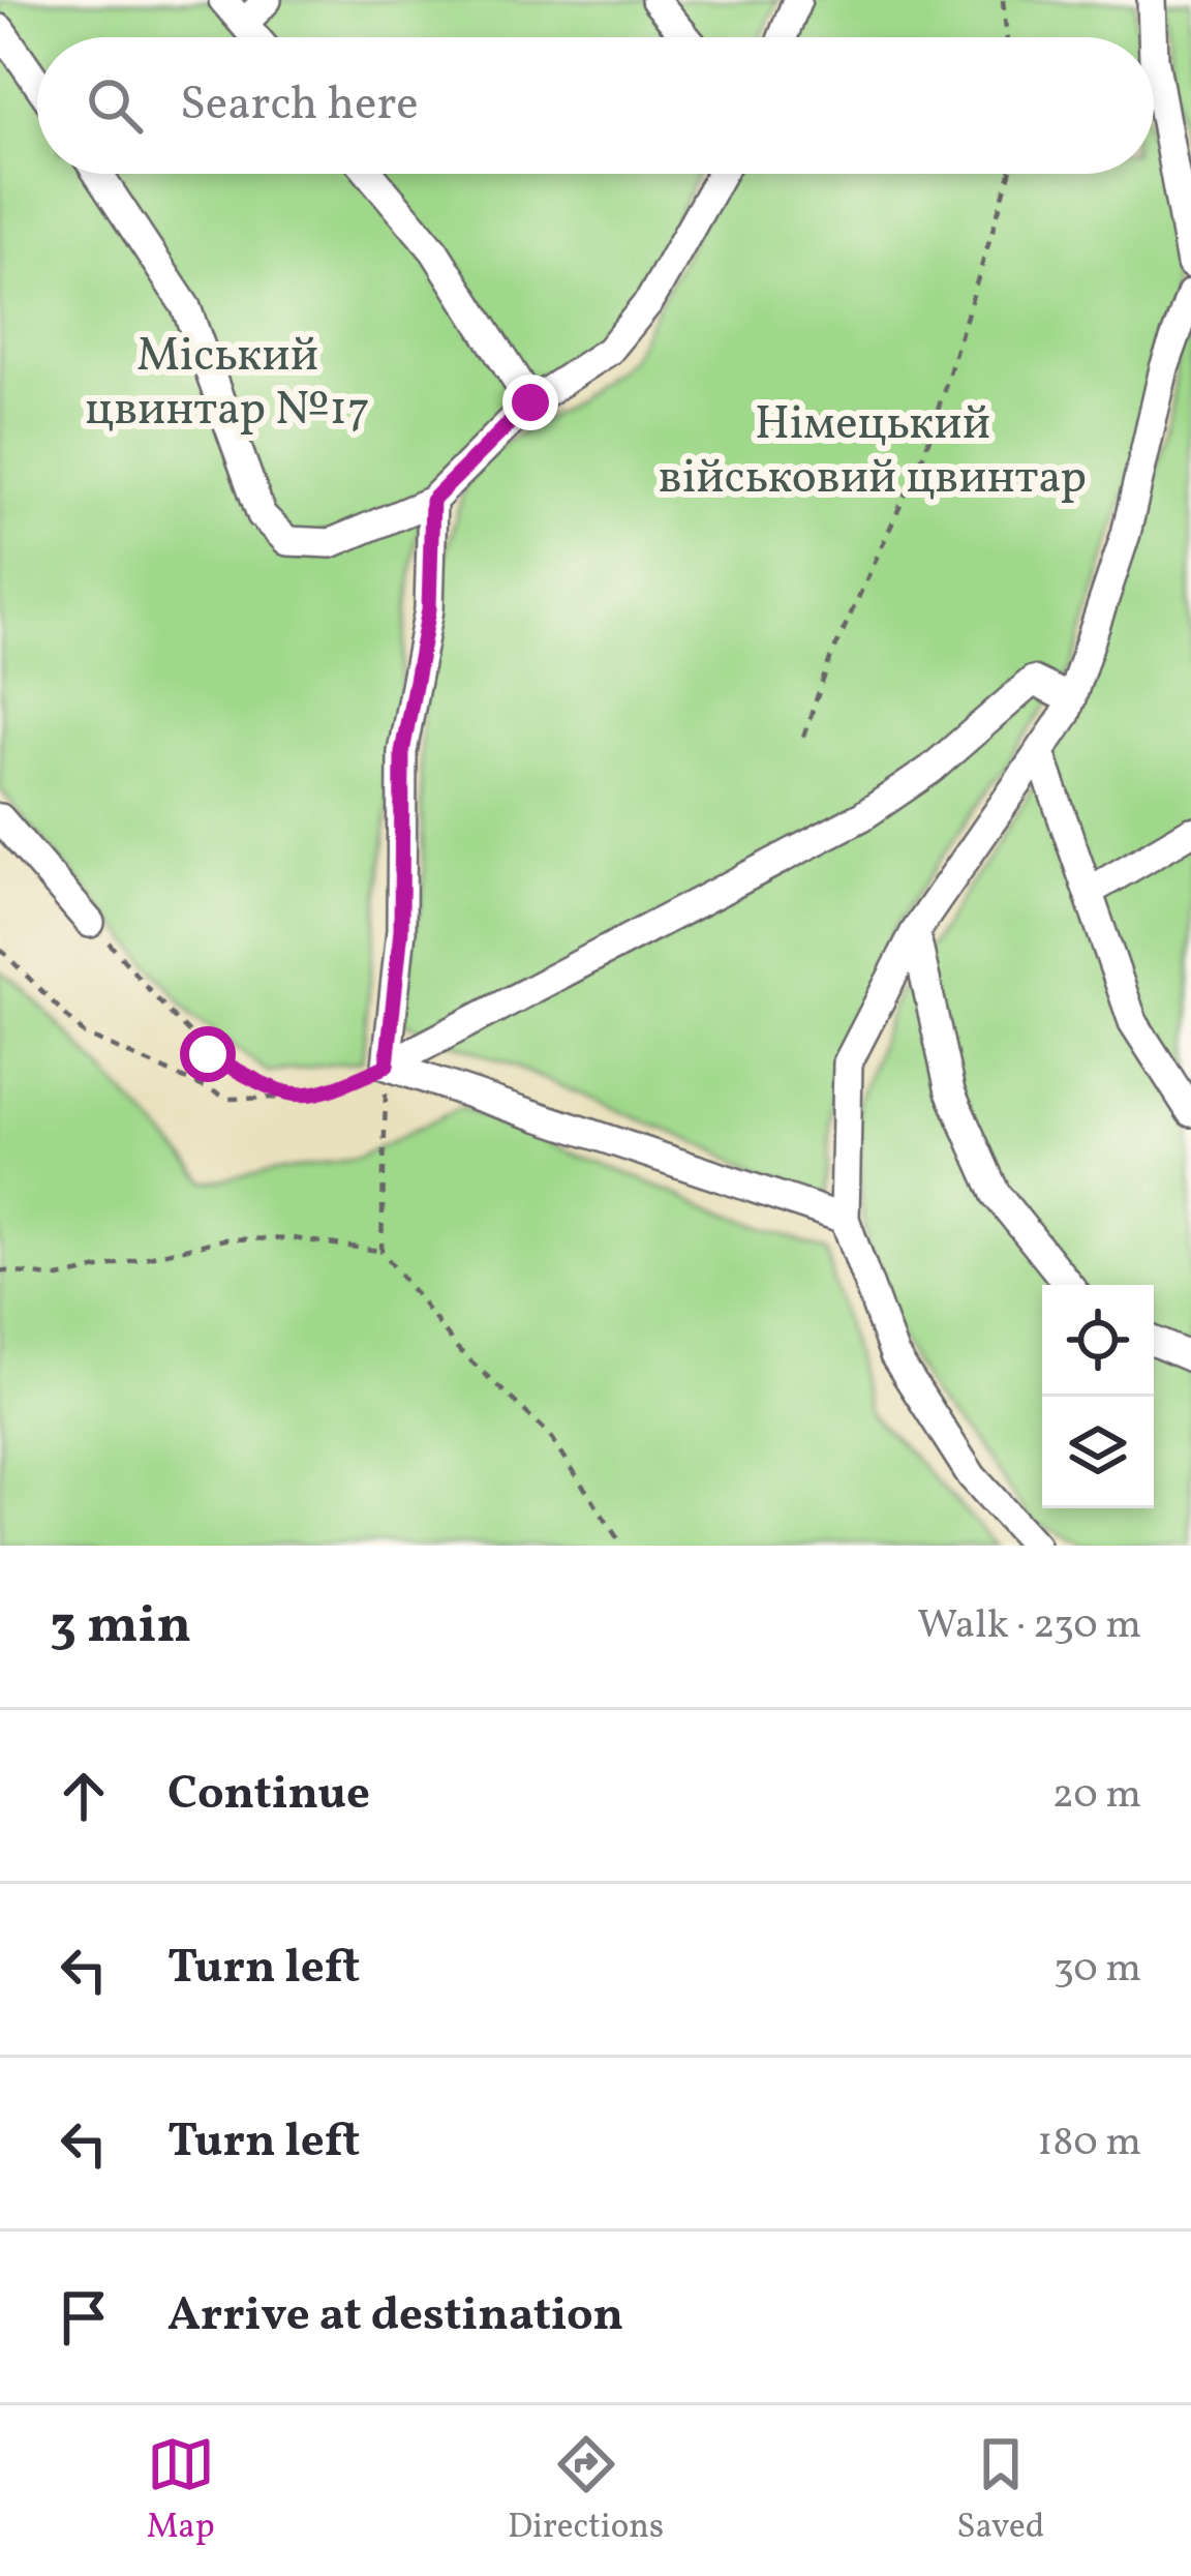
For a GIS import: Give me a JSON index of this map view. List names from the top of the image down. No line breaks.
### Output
{"parks":["Міський цвинтар №17","Німецький військовий цвинтар"],"page":{"search":"Search here","heading":["3 min","Walk · 230 m"],"list":[["Continue","20 m"],["Turn left","30 m"],["Turn left","180 m"],"Arrive at destination"],"nav":["Map","Directions","Saved"]}}
